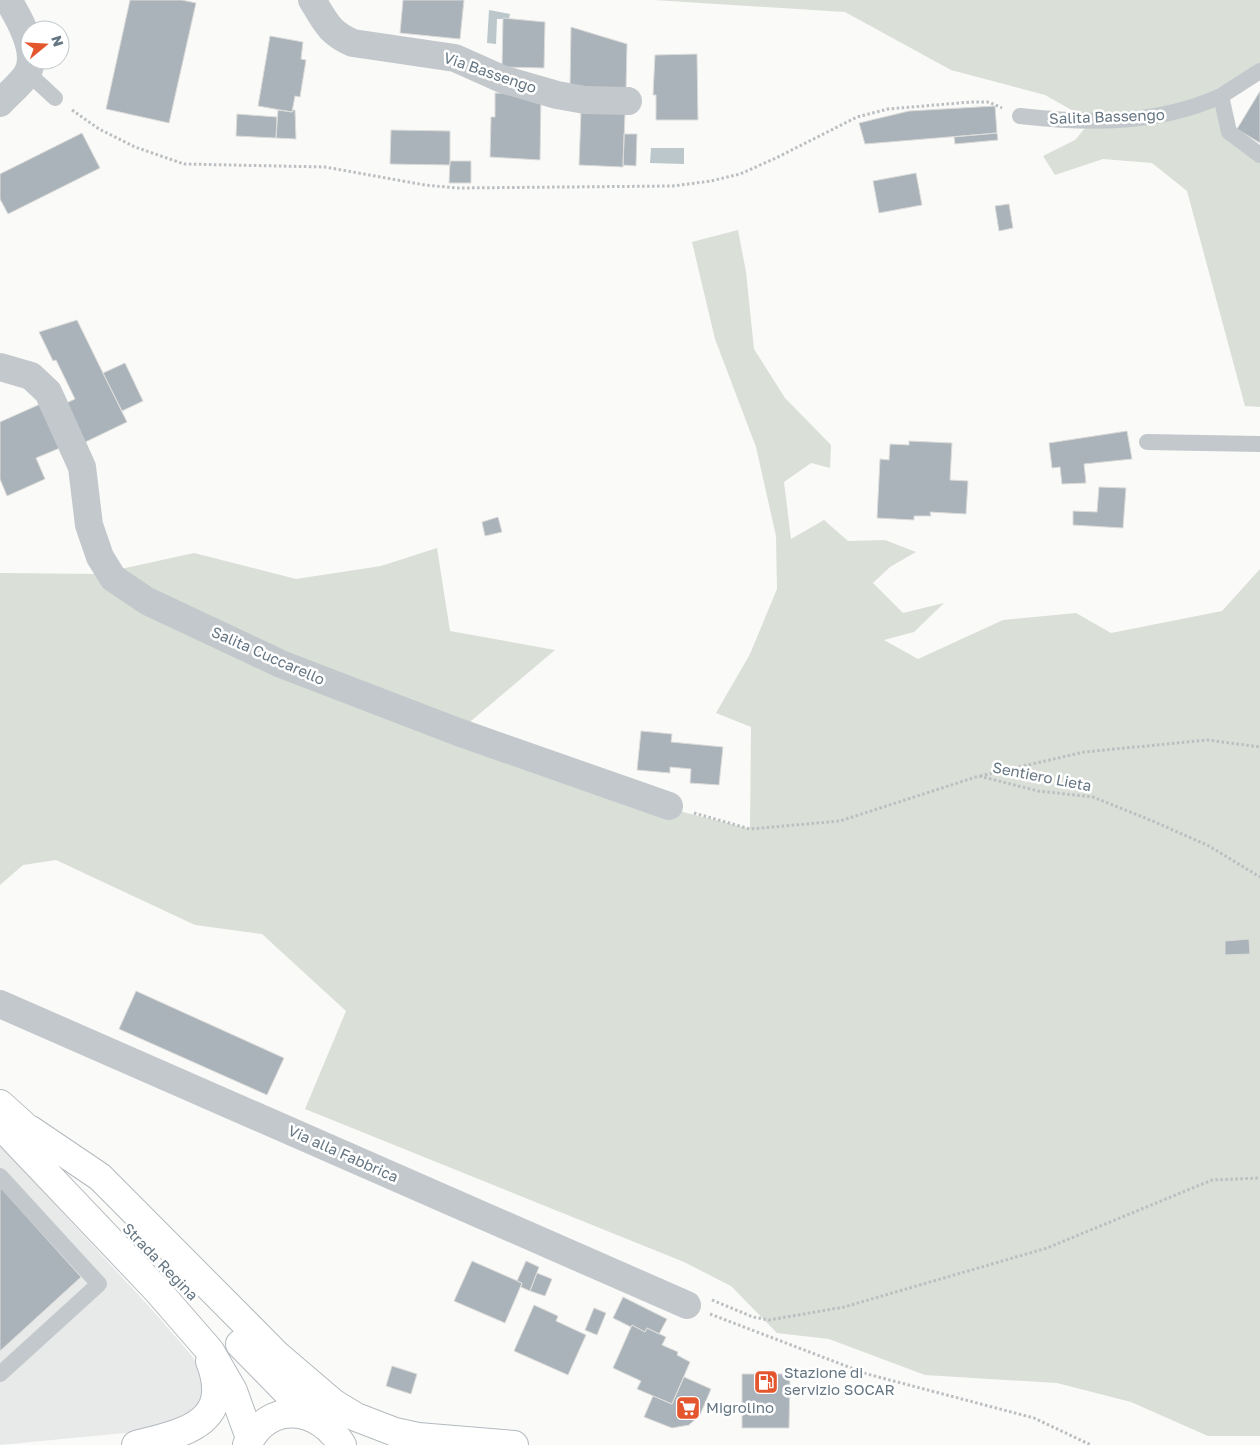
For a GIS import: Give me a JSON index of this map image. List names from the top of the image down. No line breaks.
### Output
{"streets":{"main road":["Strada Regina"],"street":["Via Bassengo","Salita Cuccarello","Via alla Fabbrica"],"lane":["Salita Bassengo"],"path":["Sentiero Lieta"]},"crossings":[["Salita Cuccarello","Sentiero Lieta"]],"places":{"fuel station":["Stazione di servizio SOCAR"],"supermarket":["Migrolino"]},"north":"right"}
